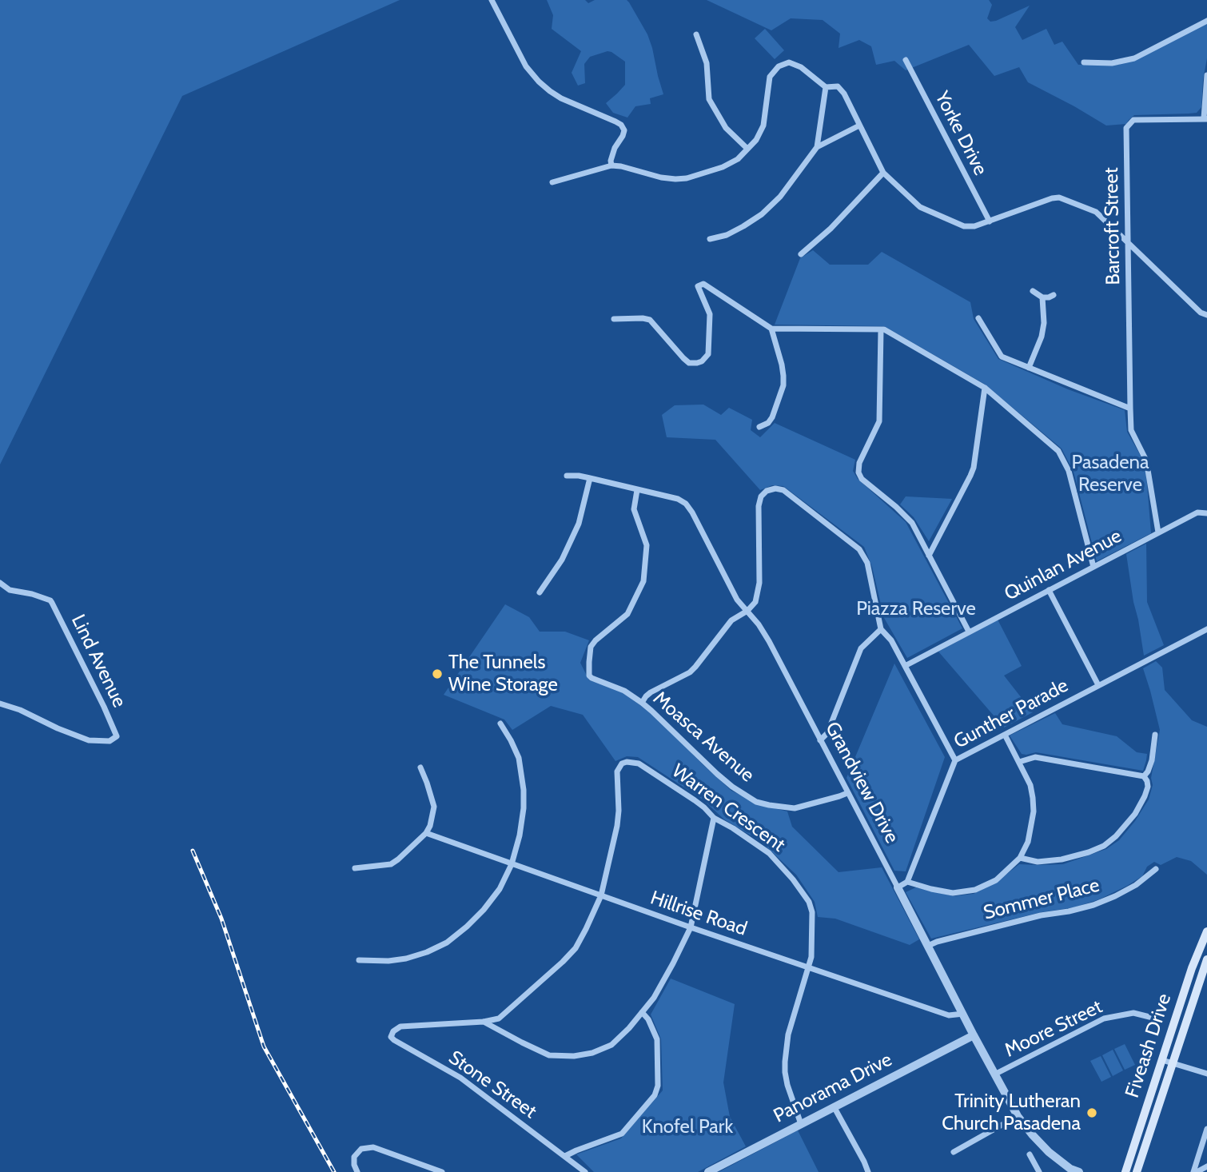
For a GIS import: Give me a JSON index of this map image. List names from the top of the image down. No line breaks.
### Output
{"streets":{"main road":["Fiveash Drive"],"street":["Yorke Drive","Barcroft Street","Quinlan Avenue","Lind Avenue","Gunther Parade","Moasca Avenue","Grandview Drive","Warren Crescent","Sommer Place","Hillrise Road","Moore Street","Stone Street","Panorama Drive"]},"crossings":[["Barcroft Street","Quinlan Avenue"],["Moasca Avenue","Grandview Drive"],["Grandview Drive","Sommer Place"],["Grandview Drive","Hillrise Road"],["Grandview Drive","Moore Street"],["Grandview Drive","Panorama Drive"],["Warren Crescent","Hillrise Road"],["Warren Crescent","Panorama Drive"]],"parks":["Pasadena Reserve","Piazza Reserve","Knofel Park"],"places":["The Tunnels Wine Storage","Trinity Lutheran Church Pasadena"]}
